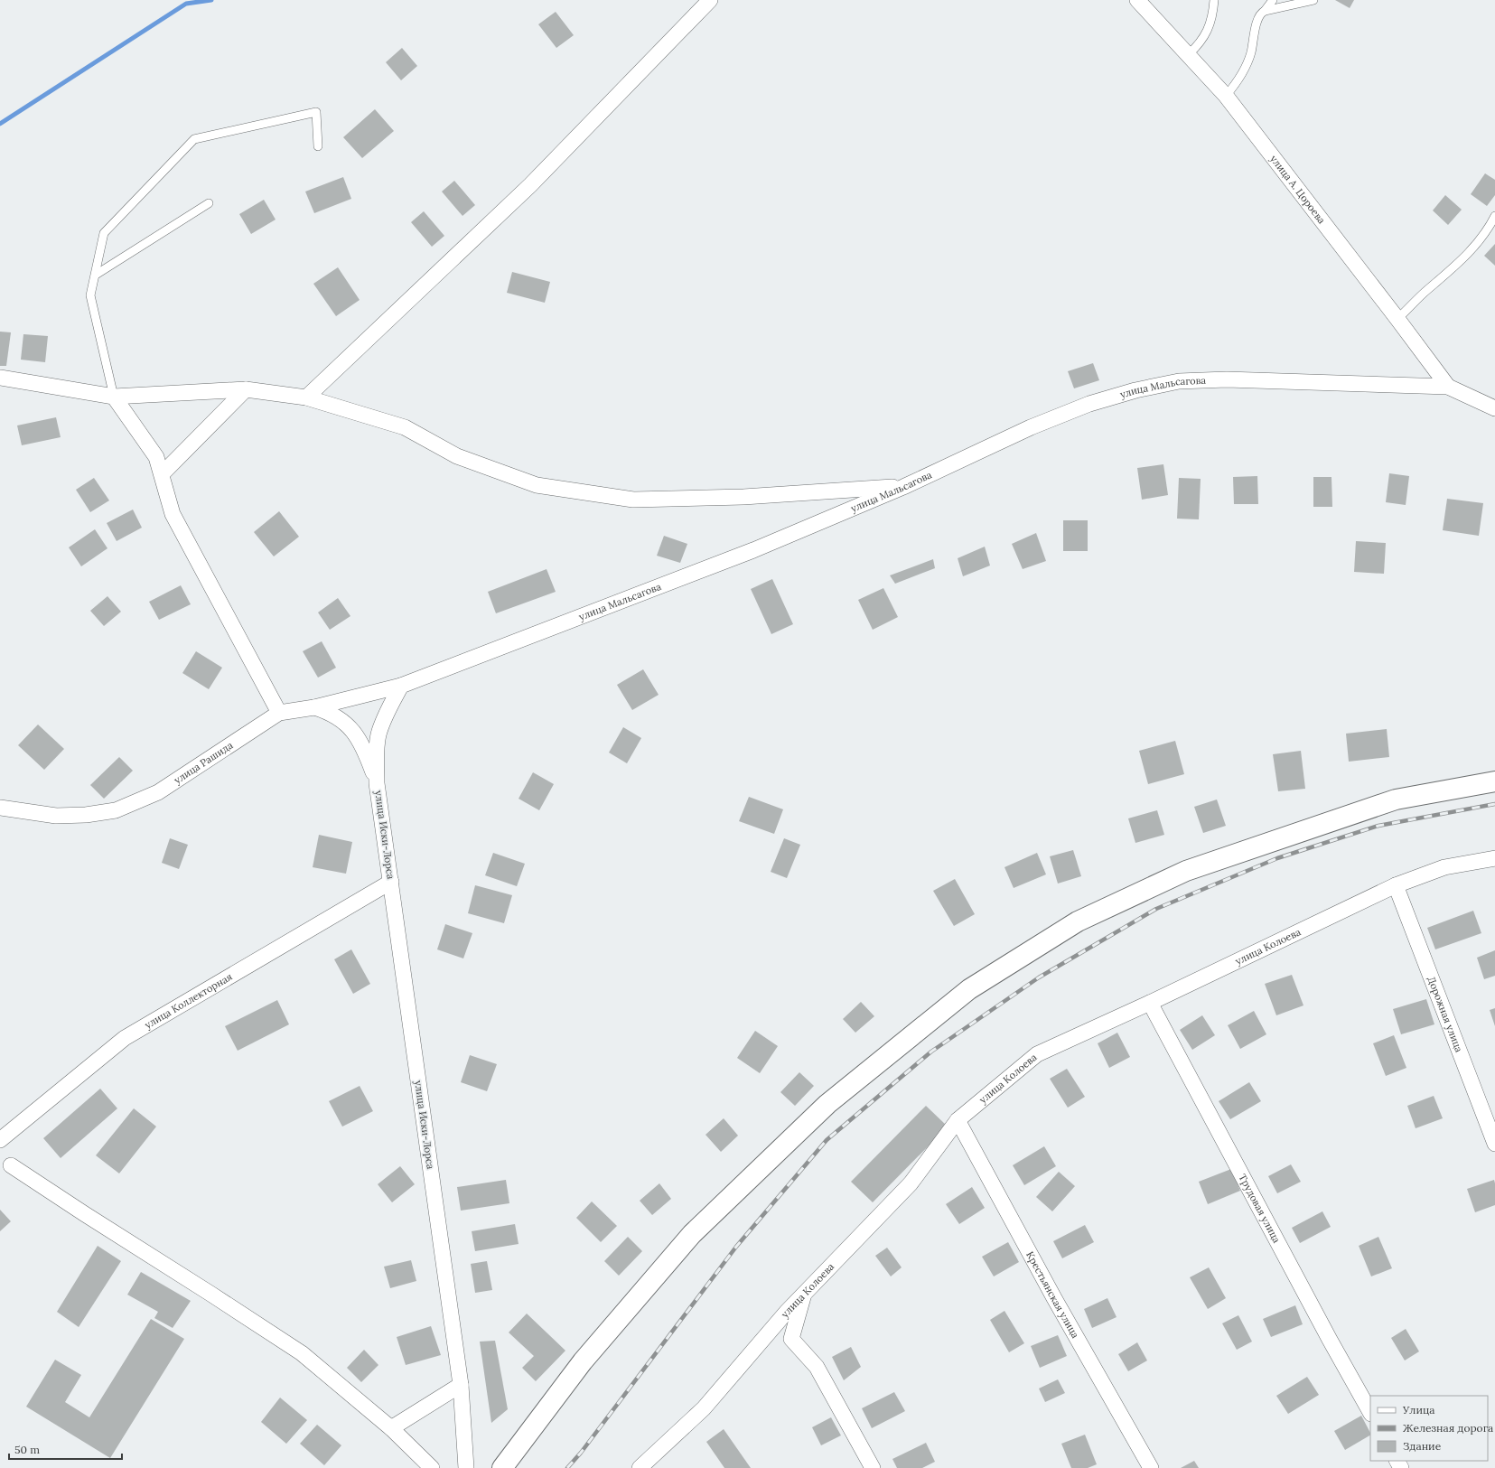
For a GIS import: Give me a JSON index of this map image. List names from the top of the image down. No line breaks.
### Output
{"streets":{"street":["улица А. Цороева","улица Мальсагова","улица Рашида","улица Иски-Лорса","улица Колоева","улица Коллекторная","Дорожная улица","Трудовая улица","Крестьянская улица"]},"crossings":[["улица А. Цороева","улица Мальсагова"],["улица Мальсагова","улица Рашида"],["улица Иски-Лорса","улица Коллекторная"],["улица Колоева","Дорожная улица"],["улица Колоева","Трудовая улица"],["улица Колоева","Крестьянская улица"]],"legend":["Улица","Железная дорога","Здание"],"scale_bar":"50 m"}
